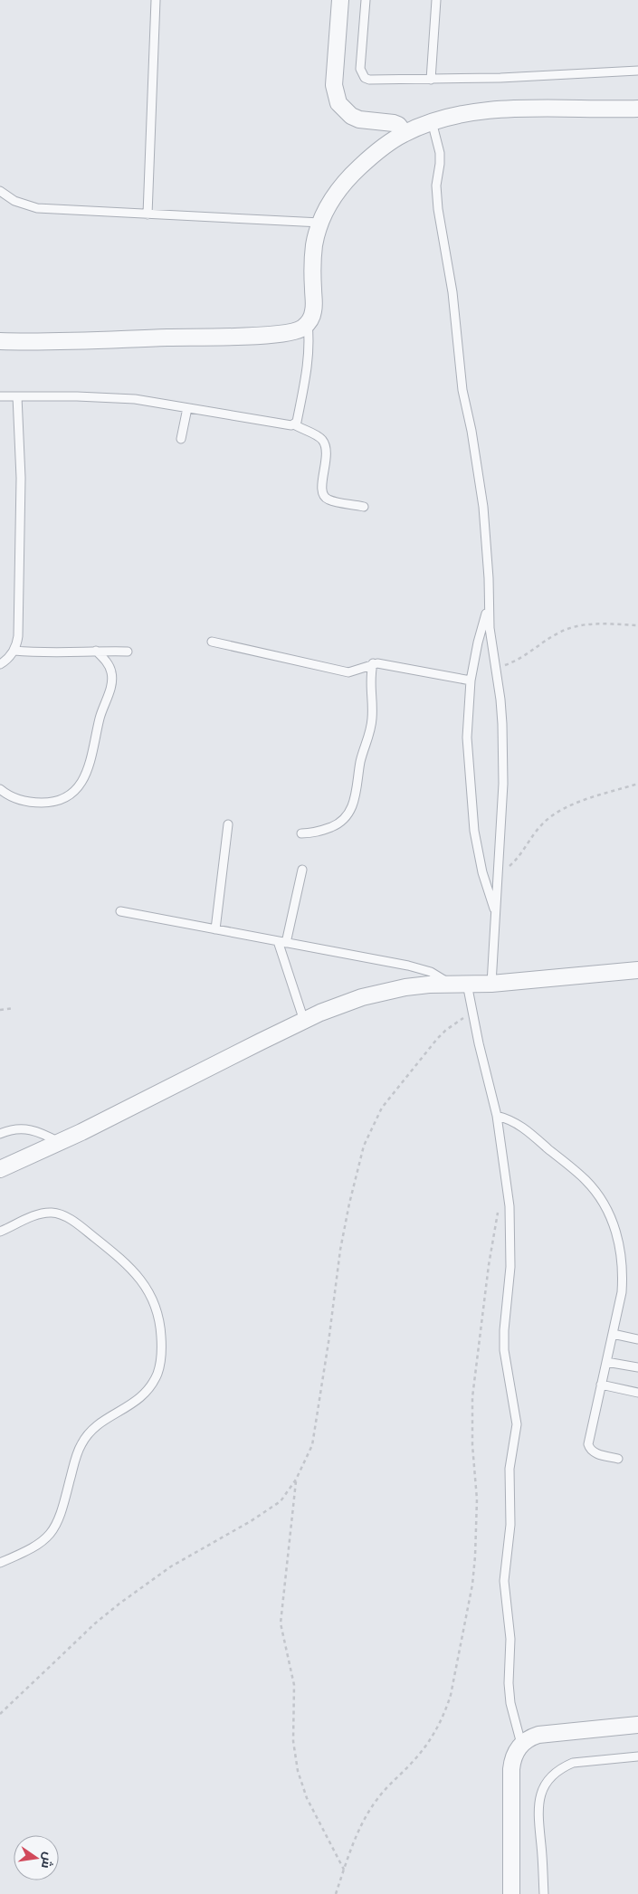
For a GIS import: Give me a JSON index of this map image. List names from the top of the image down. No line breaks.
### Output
{"north":"right"}
